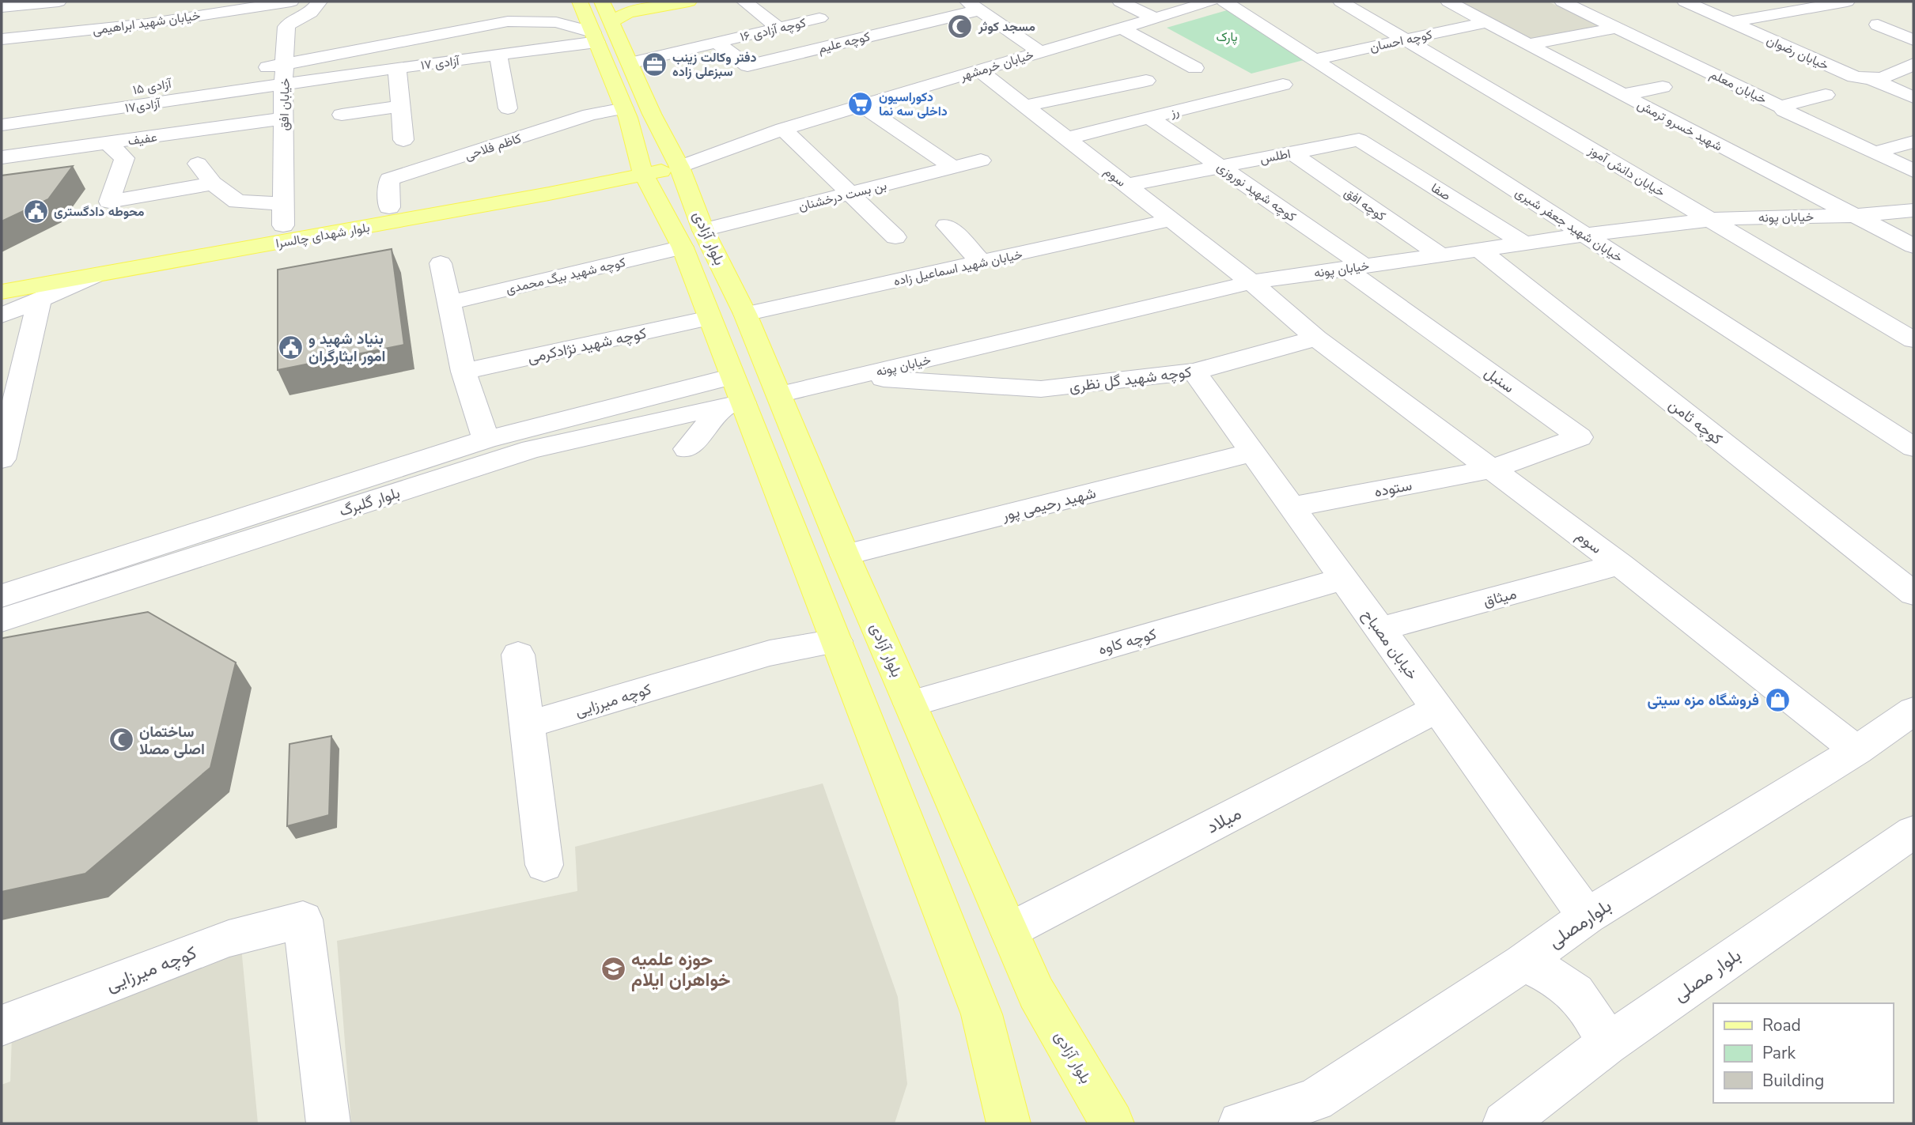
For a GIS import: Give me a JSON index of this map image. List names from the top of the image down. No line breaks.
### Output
{"streets":{"main road":["بلوار شهدای چالسرا","بلوار آزادی"],"street":["خیابان شهید ابراهیمی","کوچه آزادی ۱۶","کوچه احسان","کوچه علیم","خیابان رضوان","آزادی ۱۷","خیابان خرمشهر","آزادی ۱۵","خیابان معلم","خیابان افق","آزادی۱۷","رز","شهید خسرو ترمش","عفیف","کاظم فلاحی","اطلس","خیابان دانش آموز","سوم","کوچه شهید نوروزی","صفا","بن بست درخشنان","کوچه افق","خیابان پونه","خیابان شهید جعفر شیری","خیابان شهید اسماعیل زاده","کوچه شهید بیگ محمدی","کوچه شهید نژادکرمی","کوچه شهید گل نظری","سنبل","کوچه ثامن","ستوده","بلوار گلبرگ","شهید رحیمی پور","میثاق","کوچه کاوه","خیابان مصباح","کوچه میرزایی","میلاد","بلوارمصلی","بلوار مصلی"]},"crossings":[["کوچه آزادی ۱۶","کوچه علیم"],["کوچه آزادی ۱۶","بلوار آزادی"],["کوچه احسان","شهید خسرو ترمش"],["کوچه احسان","خیابان دانش آموز"],["کوچه احسان","خیابان شهید جعفر شیری"],["آزادی ۱۷","خیابان افق"],["آزادی ۱۷","آزادی۱۷"],["آزادی ۱۷","بلوار آزادی"],["خیابان خرمشهر","سوم"],["خیابان خرمشهر","بلوار شهدای چالسرا"],["خیابان خرمشهر","بلوار آزادی"],["خیابان افق","آزادی۱۷"],["خیابان افق","عفیف"],["خیابان افق","بلوار شهدای چالسرا"],["رز","سوم"],["رز","کوچه شهید نوروزی"],["شهید خسرو ترمش","خیابان پونه"],["کاظم فلاحی","بلوار شهدای چالسرا"],["کاظم فلاحی","بلوار آزادی"],["اطلس","سوم"],["اطلس","کوچه شهید نوروزی"],["اطلس","صفا"],["اطلس","کوچه افق"],["خیابان دانش آموز","خیابان پونه"],["سوم","خیابان پونه"],["سوم","خیابان شهید اسماعیل زاده"],["سوم","کوچه شهید گل نظری"],["سوم","سنبل"],["سوم","ستوده"],["سوم","میثاق"],["سوم","بلوارمصلی"],["کوچه شهید نوروزی","خیابان پونه"],["کوچه شهید نوروزی","سنبل"],["صفا","خیابان پونه"],["بن بست درخشنان","بلوار آزادی"],["بن بست درخشنان","کوچه شهید بیگ محمدی"],["کوچه افق","خیابان پونه"],["خیابان پونه","خیابان شهید جعفر شیری"],["خیابان پونه","بلوار آزادی"],["خیابان پونه","کوچه شهید گل نظری"],["خیابان پونه","سنبل"],["خیابان پونه","کوچه ثامن"],["بلوار شهدای چالسرا","بلوار آزادی"],["بلوار آزادی","خیابان شهید اسماعیل زاده"],["بلوار آزادی","کوچه شهید بیگ محمدی"],["بلوار آزادی","کوچه شهید نژادکرمی"],["بلوار آزادی","بلوار گلبرگ"],["بلوار آزادی","شهید رحیمی پور"],["بلوار آزادی","کوچه کاوه"],["بلوار آزادی","کوچه میرزایی"],["بلوار آزادی","میلاد"],["کوچه شهید گل نظری","خیابان مصباح"],["سنبل","ستوده"],["ستوده","خیابان مصباح"],["شهید رحیمی پور","خیابان مصباح"],["میثاق","خیابان مصباح"],["کوچه کاوه","خیابان مصباح"],["خیابان مصباح","میلاد"],["خیابان مصباح","بلوارمصلی"]],"parks":["پارک"],"places":{"mosque":["مسجد کوثر","ساختمان اصلی مصلا"],"office":["دفتر وکالت زینب سبزعلی زاده"],"supermarket":["دکوراسیون داخلی سه نما"],"public building":["محوطه دادگستری","بنیاد شهید و امور ایثارگران"],"shop":["فروشگاه مزه سیتی"],"school or university":["حوزه علمیه خواهران ایلام"]},"legend":["Road","Park","Building"]}
